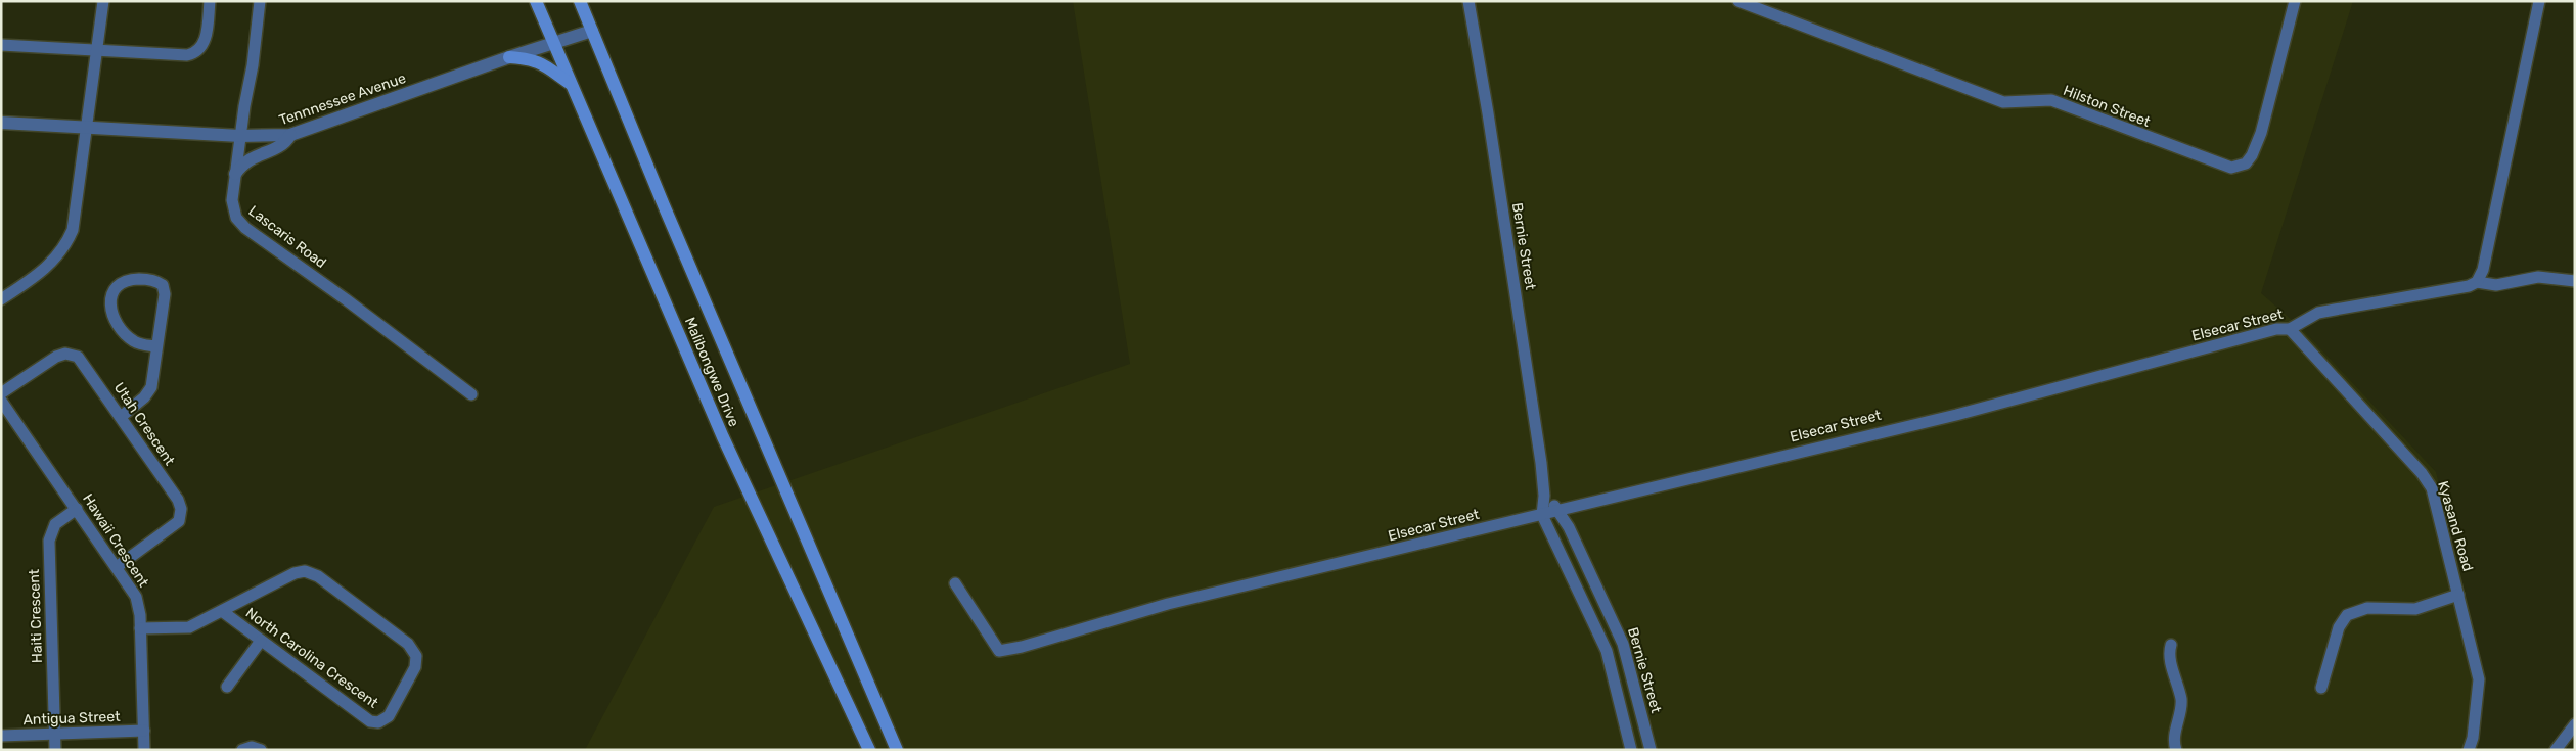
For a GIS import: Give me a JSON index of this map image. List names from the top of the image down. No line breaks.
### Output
{"streets":{"main road":["Malibongwe Drive"],"street":["Tennnessee Avenue","Hilston Street","Lascaris Road","Bernie Street","Elsecar Street","Utah Crescent","Kyasand Road","Hawaii Crescent","Haiti Crescent","North Carolina Crescent","Antigua Street"]},"crossings":[["Tennnessee Avenue","Lascaris Road"],["Tennnessee Avenue","Malibongwe Drive"],["Bernie Street","Elsecar Street"],["Elsecar Street","Kyasand Road"],["Utah Crescent","Hawaii Crescent"],["Hawaii Crescent","Haiti Crescent"],["Hawaii Crescent","North Carolina Crescent"],["Hawaii Crescent","Antigua Street"],["Haiti Crescent","Antigua Street"]]}
